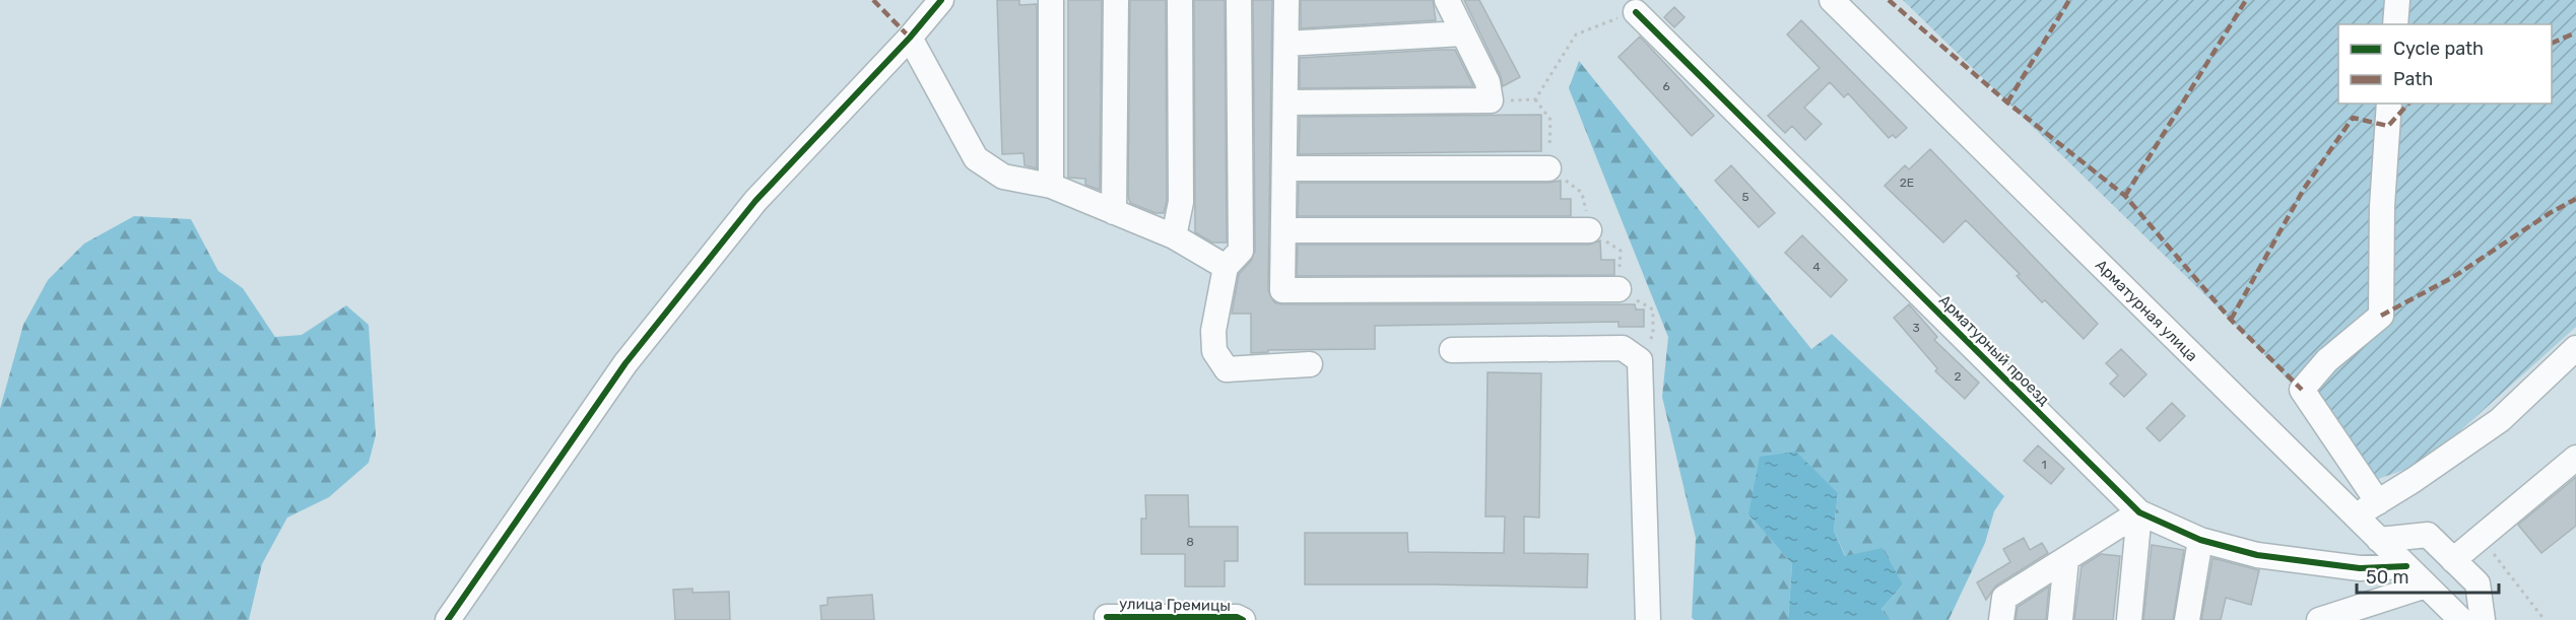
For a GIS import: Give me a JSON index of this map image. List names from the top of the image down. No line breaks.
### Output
{"streets":{"street":["Арматурная улица","Арматурный проезд","улица Гремицы"]},"crossings":[["Арматурная улица","Арматурный проезд"]],"house_numbers":["6","2Е","5","4","3","2","1","8"],"legend":["Cycle path","Path"],"scale_bar":"50 m"}
